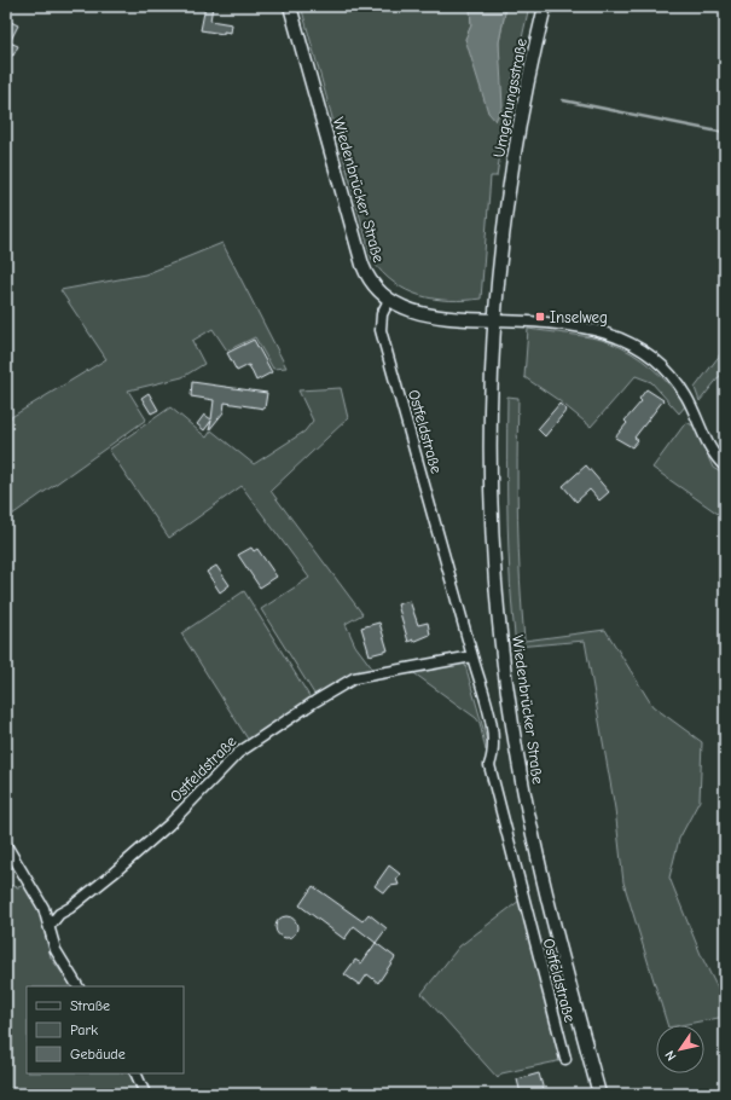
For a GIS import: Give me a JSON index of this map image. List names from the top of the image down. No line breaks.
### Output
{"streets":{"main road":["Umgehungsstraße","Wiedenbrücker Straße"],"street":["Ostfeldstraße"]},"crossings":[["Umgehungsstraße","Wiedenbrücker Straße"],["Wiedenbrücker Straße","Ostfeldstraße"]],"places":{"transit":["Inselweg"]},"legend":["Straße","Park","Gebäude"],"north":"bottom left"}
